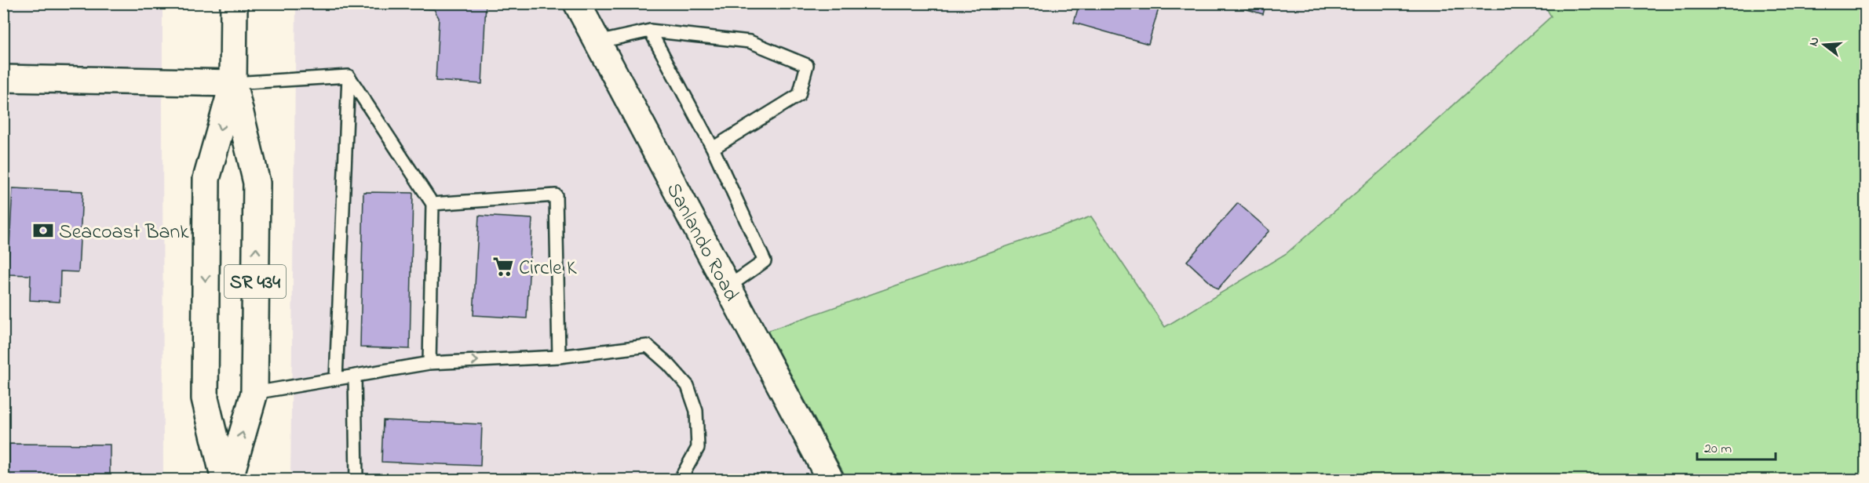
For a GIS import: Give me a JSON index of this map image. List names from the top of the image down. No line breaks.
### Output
{"streets":{"main road":["Sanlando Road","SR 434"]},"places":{"bank":["Seacoast Bank"],"supermarket":["Circle K"]},"scale_bar":"20 m","north":"left"}
